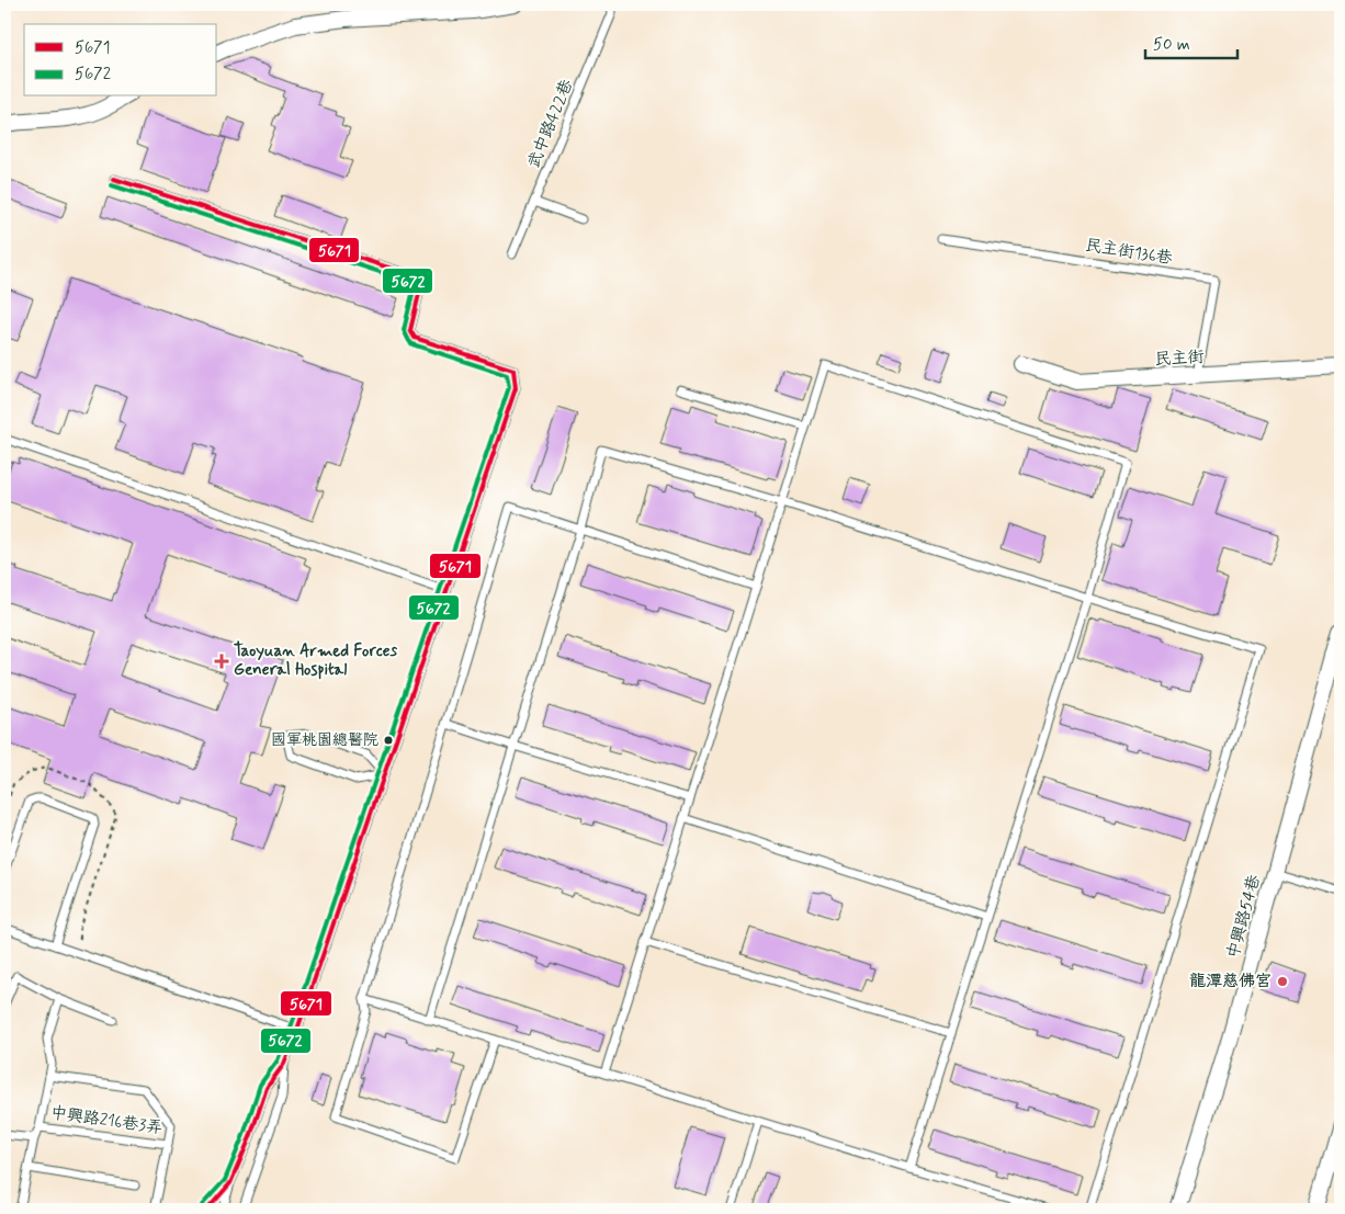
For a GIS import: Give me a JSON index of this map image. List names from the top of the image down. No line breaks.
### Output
{"streets":{"street":["民主街","中興路54巷"],"lane":["武中路422巷","民主街136巷","中興路216巷3弄"]},"crossings":[["民主街136巷","民主街"]],"places":{"health":["Taoyuan Armed Forces General Hospital"],"other":["國軍桃園總醫院","龍潭慈佛宮"]},"lines":["transit line 5671","transit line 5672"],"legend":["5671","5672"],"scale_bar":"50 m"}
